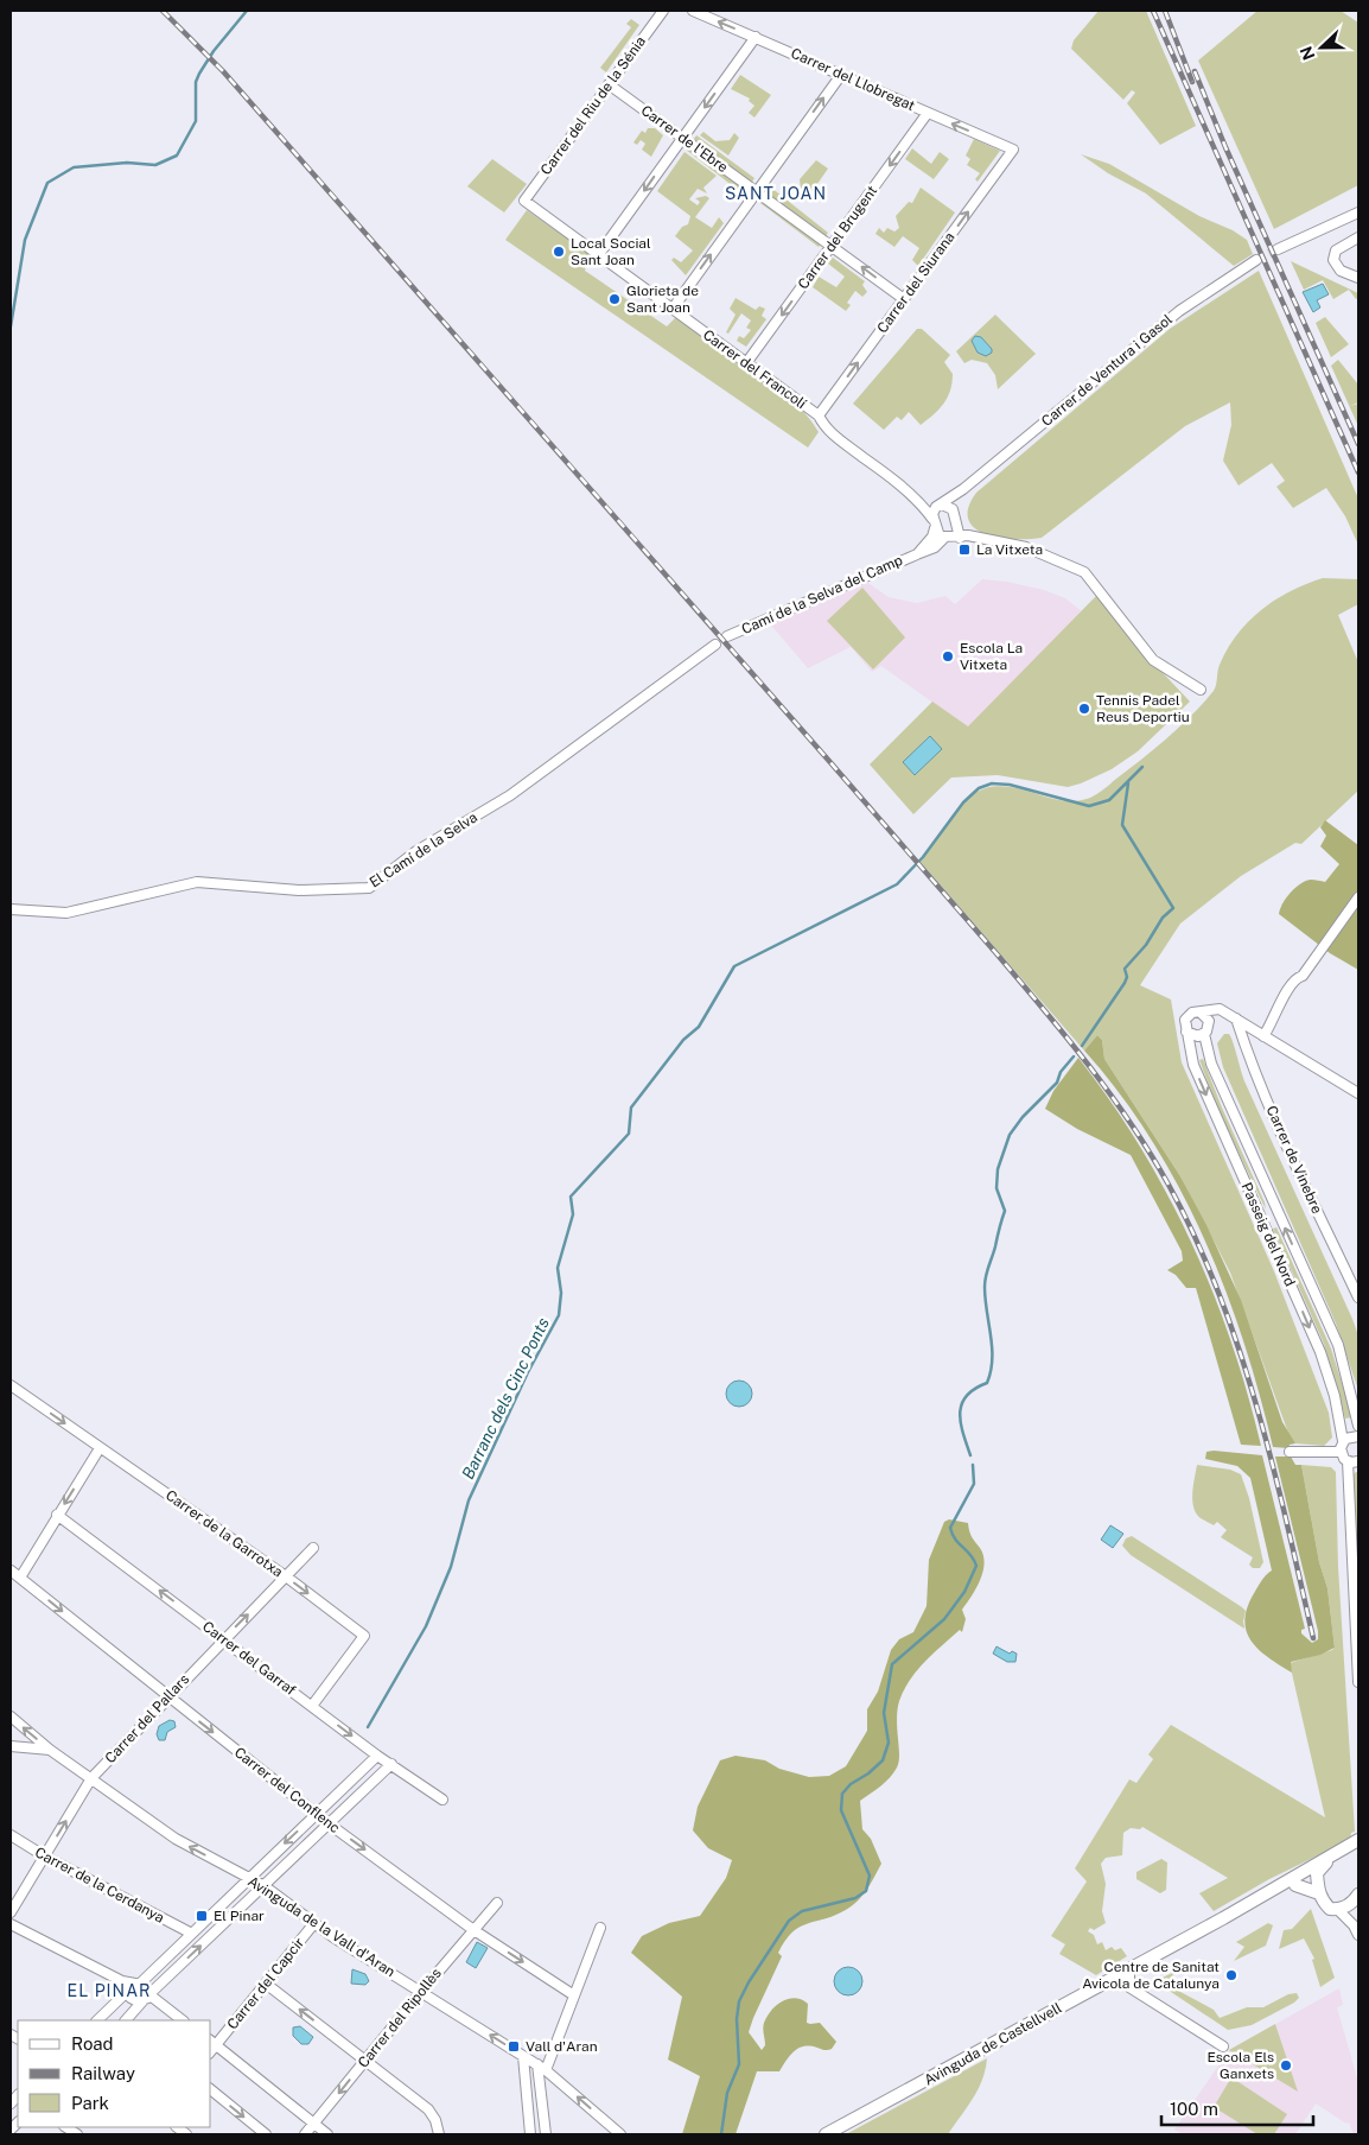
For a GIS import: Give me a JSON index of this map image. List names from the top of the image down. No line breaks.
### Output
{"streets":{"street":["Carrer del Llobregat","Carrer del Riu de la Sénia","Carrer de l'Ebre","Carrer del Brugent","Carrer del Siurana","Carrer del Francolí","Carrer de Ventura i Gasol","Camí de la Selva del Camp","El Camí de la Selva","Carrer de Vinebre","Passeig del Nord","Carrer de la Garrotxa","Carrer del Garraf","Carrer del Pallars","Carrer del Conflenc","Carrer de la Cerdanya","Avinguda de la Vall d'Aran","Carrer del Capcir","Carrer del Ripollès","Avinguda de Castellvell"]},"crossings":[["Carrer del Llobregat","Carrer del Brugent"],["Carrer del Llobregat","Carrer del Siurana"],["Carrer del Riu de la Sénia","Carrer de l'Ebre"],["Carrer del Riu de la Sénia","Carrer del Francolí"],["Carrer de l'Ebre","Carrer del Brugent"],["Carrer de l'Ebre","Carrer del Siurana"],["Carrer del Brugent","Carrer del Francolí"],["Carrer del Siurana","Carrer del Francolí"],["Carrer del Francolí","Carrer de Ventura i Gasol"],["Carrer del Francolí","Camí de la Selva del Camp"],["Carrer de Ventura i Gasol","Camí de la Selva del Camp"],["Carrer de la Garrotxa","Carrer del Garraf"],["Carrer de la Garrotxa","Carrer del Pallars"],["Carrer del Garraf","Carrer del Pallars"],["Carrer del Pallars","Carrer del Conflenc"],["Carrer del Pallars","Carrer de la Cerdanya"],["Carrer del Pallars","Avinguda de la Vall d'Aran"],["Carrer del Conflenc","Carrer del Ripollès"],["Avinguda de la Vall d'Aran","Carrer del Capcir"],["Avinguda de la Vall d'Aran","Carrer del Ripollès"]],"one_way":["Carrer del Llobregat","Carrer del Brugent","Carrer del Siurana","Carrer del Pallars","Carrer del Conflenc","Avinguda de la Vall d'Aran"],"districts":["SANT JOAN","EL PINAR"],"water":["Barranc dels Cinc Ponts"],"places":{"other":["Local Social Sant Joan","Glorieta de Sant Joan","Escola La Vitxeta","Tennis Padel Reus Deportiu","Centre de Sanitat Avicola de Catalunya","Escola Els Ganxets"],"transit":["La Vitxeta","El Pinar","Vall d'Aran"]},"legend":["Road","Railway","Park"],"scale_bar":"100 m","north":"left"}
